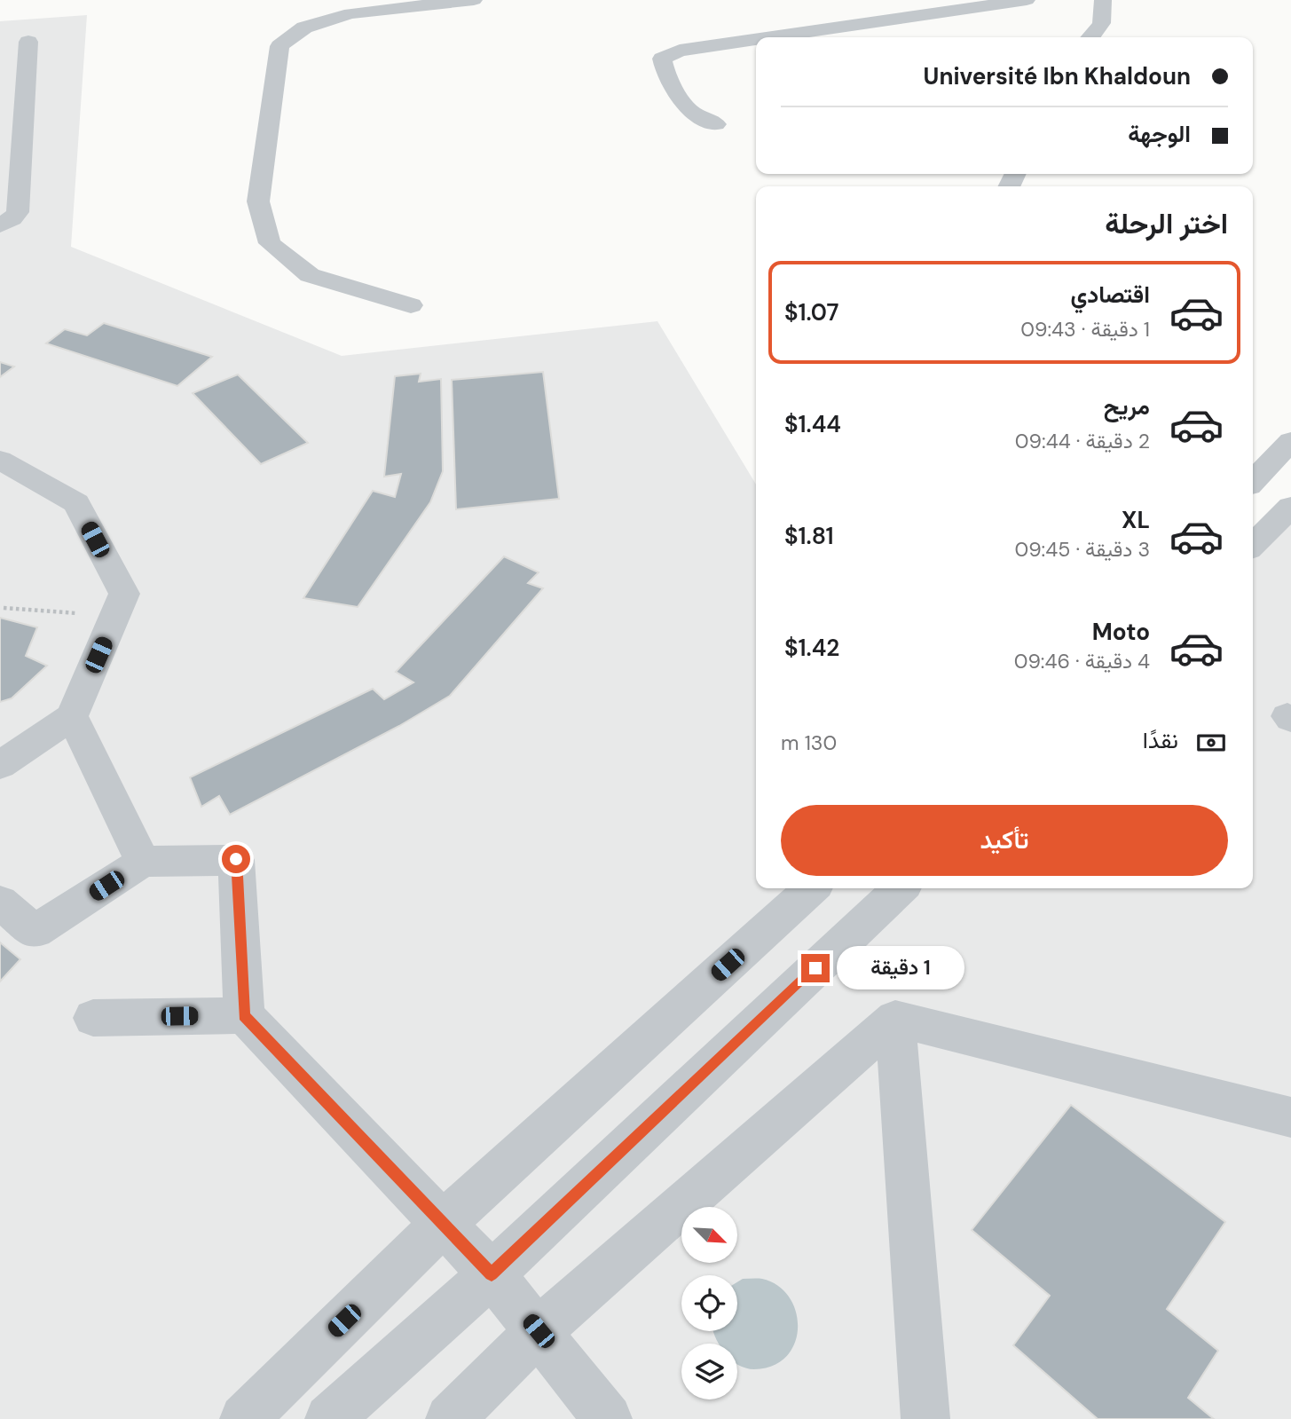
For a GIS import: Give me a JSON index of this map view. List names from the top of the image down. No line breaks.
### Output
{"north":"bottom right","page":{"banner":["Université Ibn Khaldoun","الوجهة"],"heading":"اختر الرحلة","list":[{"name":"اقتصادي","note":"1 دقيقة · 09:43","value":"$1.07"},{"name":"مريح","note":"2 دقيقة · 09:44","value":"$1.44"},{"name":"XL","note":"3 دقيقة · 09:45","value":"$1.81"},{"name":"Moto","note":"4 دقيقة · 09:46","value":"$1.42"}],"pay":["نقدًا","130 m"],"buttons":"تأكيد","bubble":"1 دقيقة"}}
